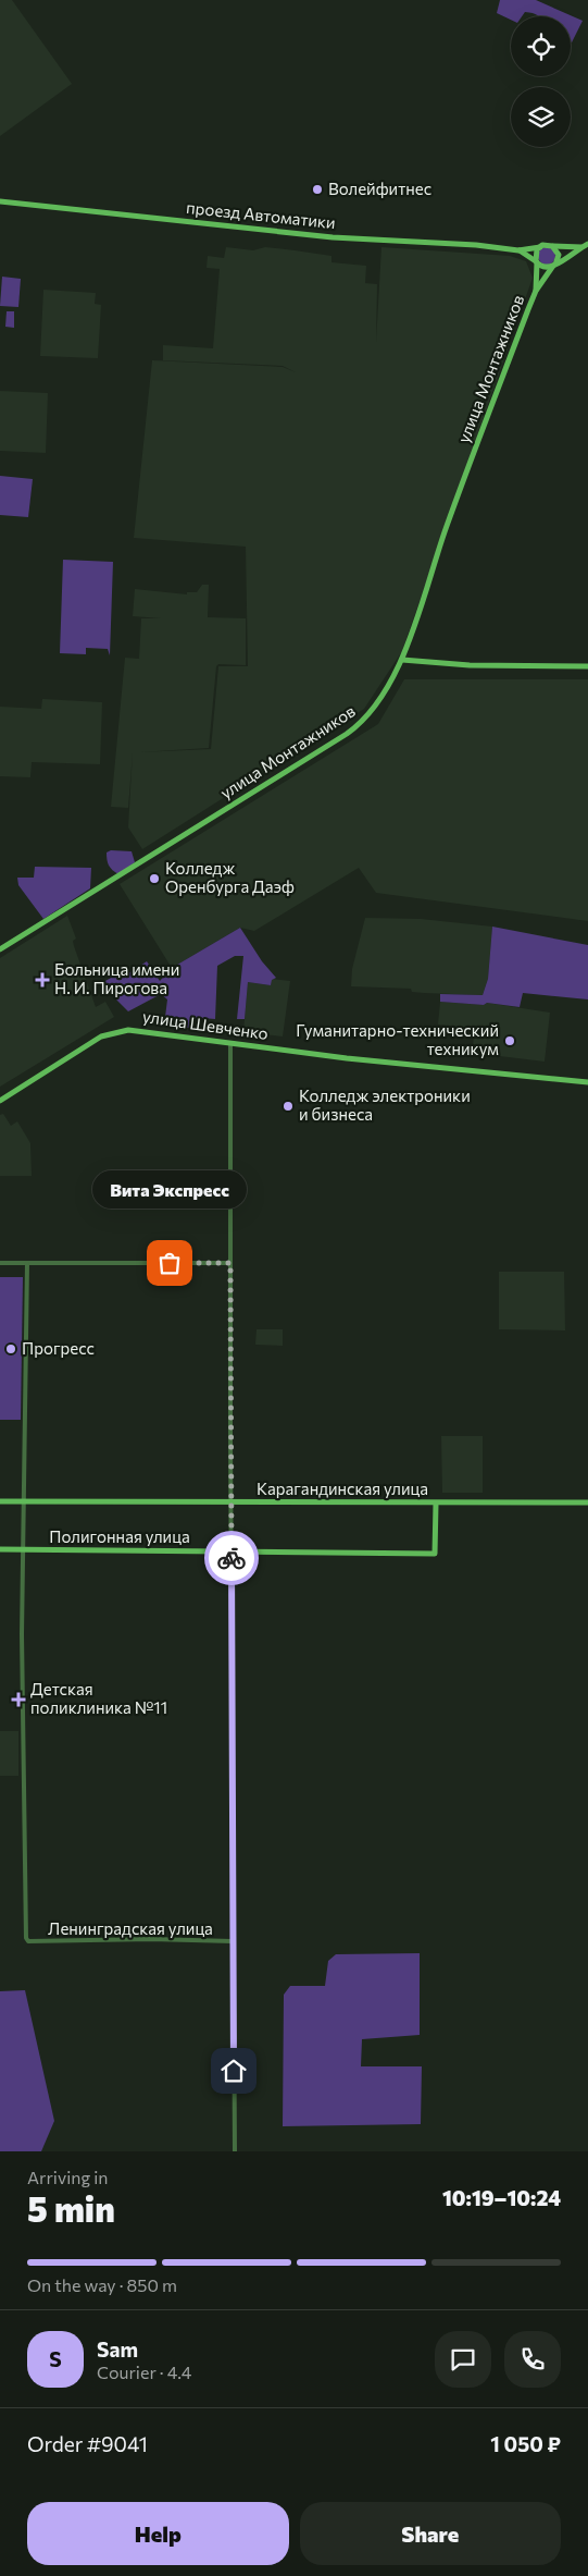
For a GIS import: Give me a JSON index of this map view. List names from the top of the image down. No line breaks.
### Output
{"streets":{"main road":["проезд Автоматики","улица Монтажников","улица Шевченко","Карагандинская улица","Полигонная улица"],"street":["Ленинградская улица"]},"crossings":[["проезд Автоматики","улица Монтажников"],["Карагандинская улица","Полигонная улица"],["Полигонная улица","Ленинградская улица"]],"places":{"other":["Волейфитнес","Колледж Оренбурга Даэф","Гуманитарно-технический техникум","Колледж электроники и бизнеса","Вита Экспресс","Прогресс"],"health":["Больница имени Н. И. Пирогова","Детская поликлиника №11"]},"page":{"bubble":"Вита Экспресс","heading":["5 min","Arriving in","10:19–10:24"],"panel":["Sam","Courier · 4.4","Order #9041","1 050 ₽"],"bar":"On the way · 850 m","round":"S","buttons":["Help","Share"]}}
